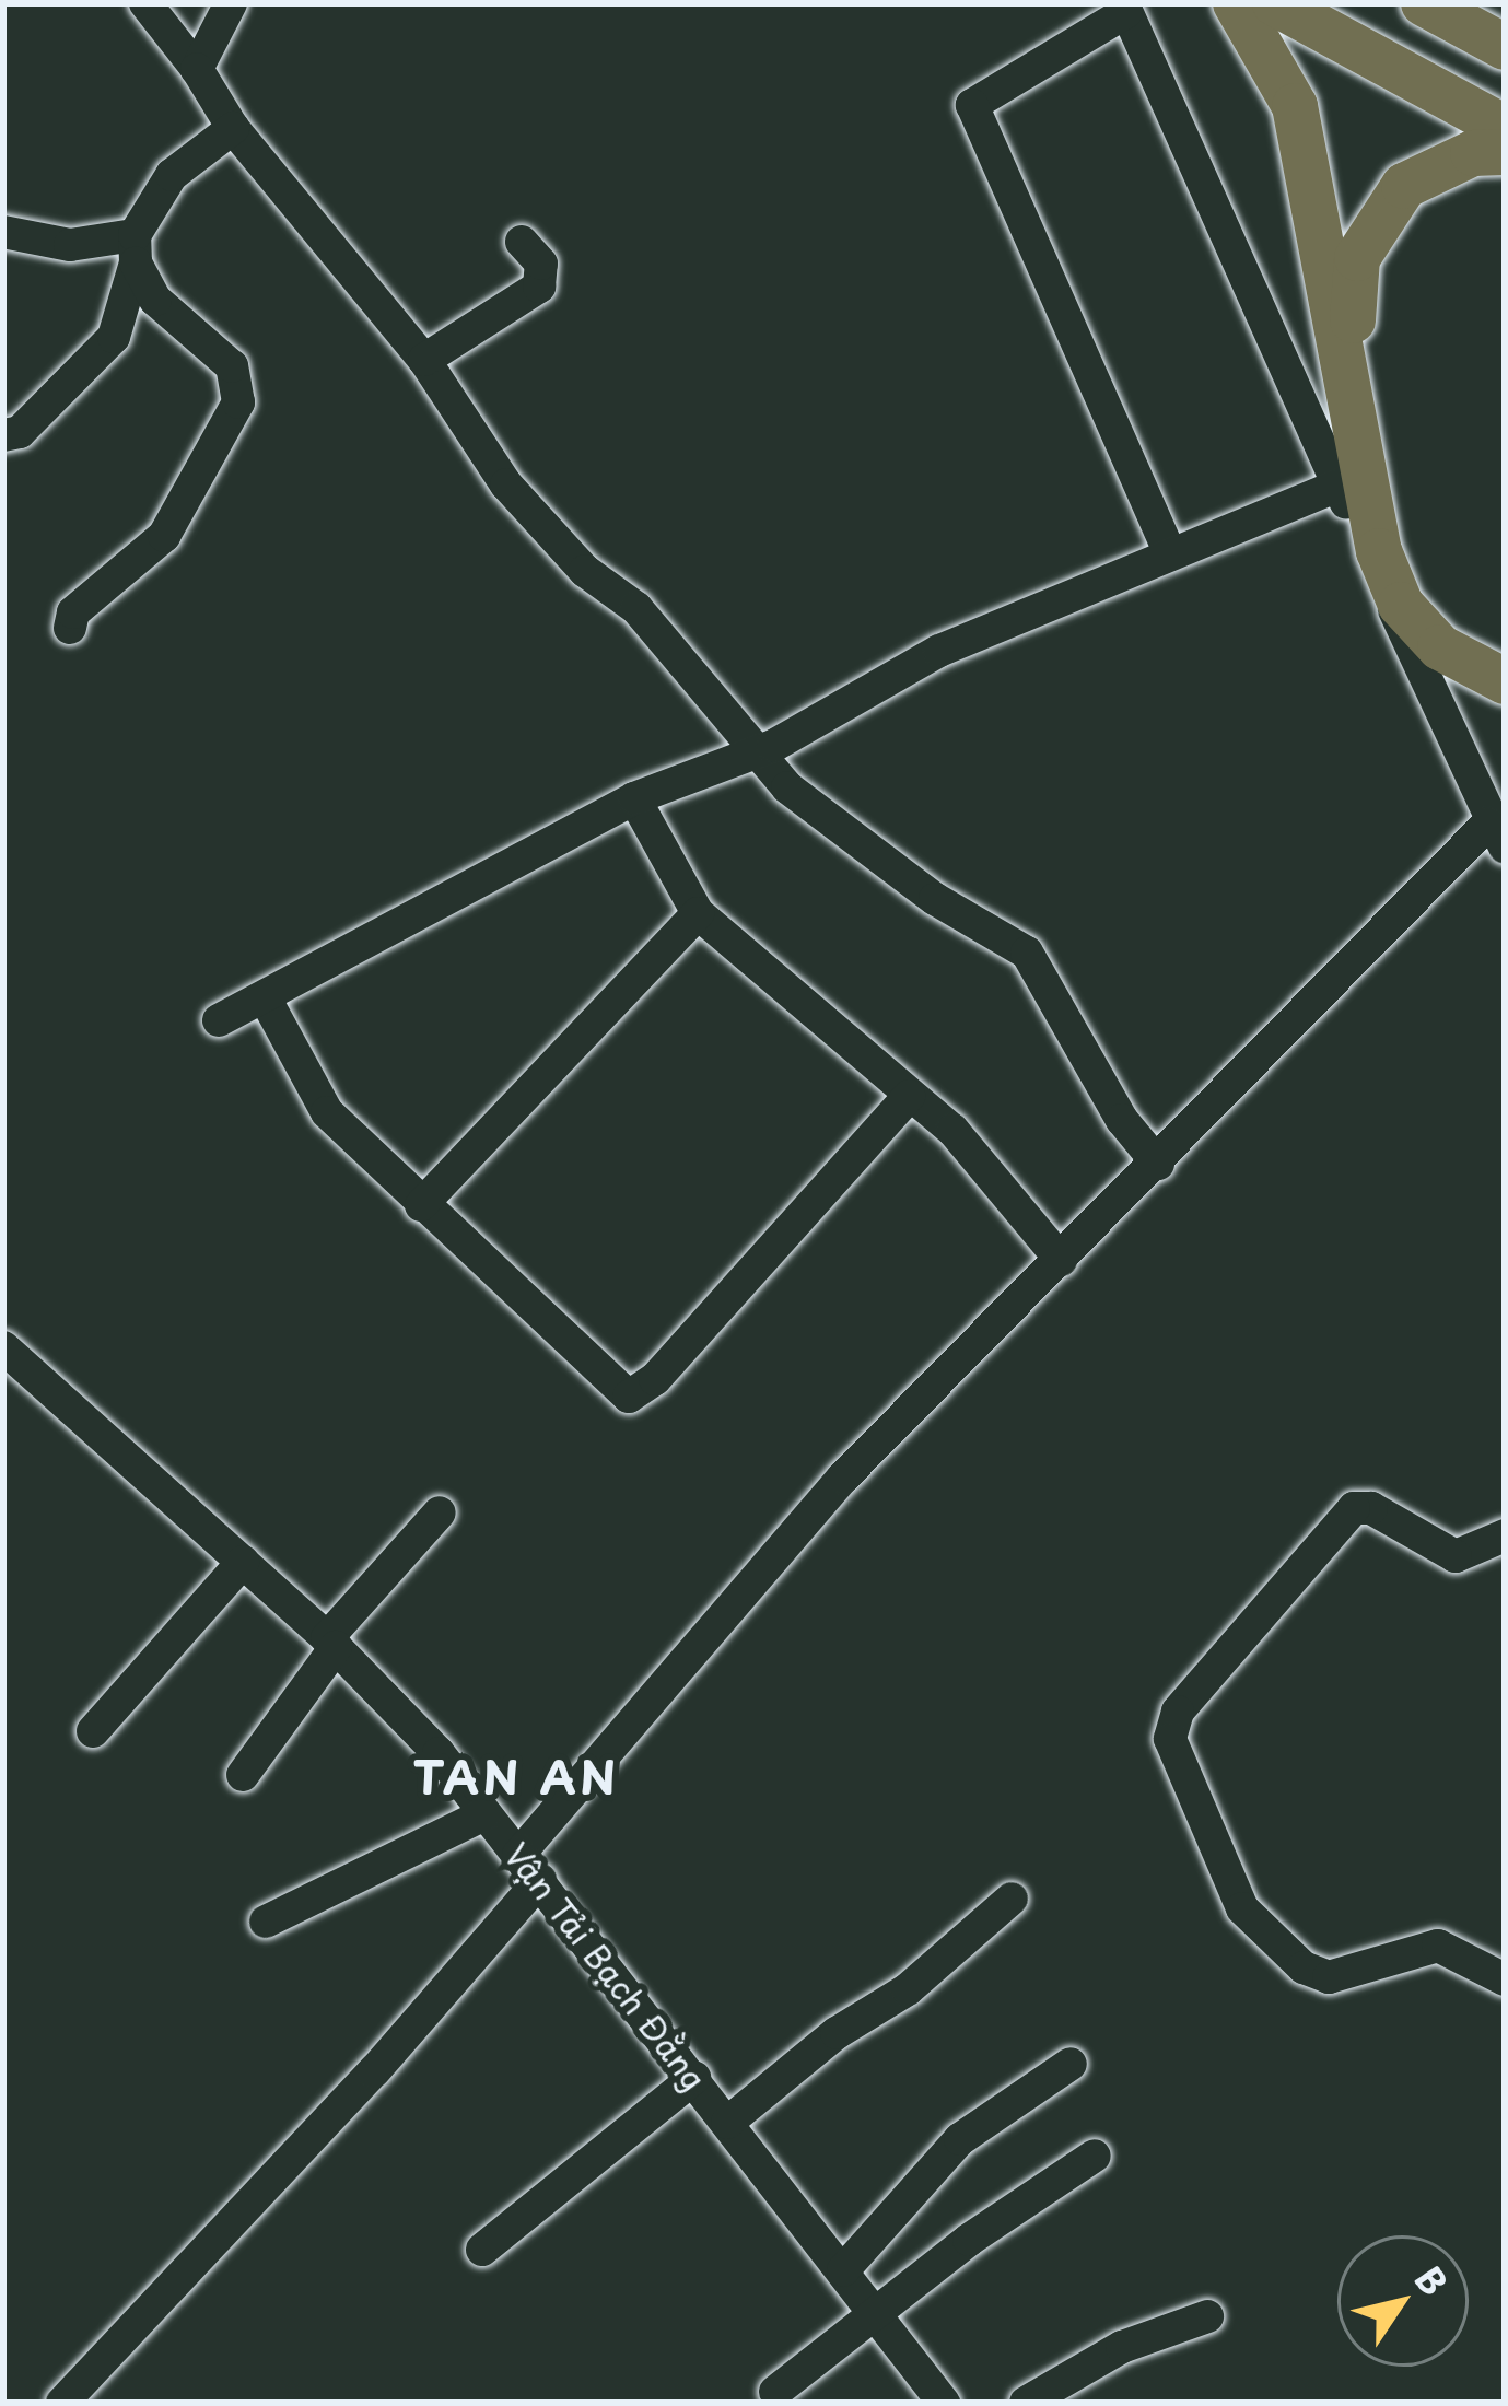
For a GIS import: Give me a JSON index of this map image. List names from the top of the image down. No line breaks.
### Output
{"streets":{"street":["Vận Tải Bạch Đằng"]},"districts":["TAN AN"],"north":"top right"}
